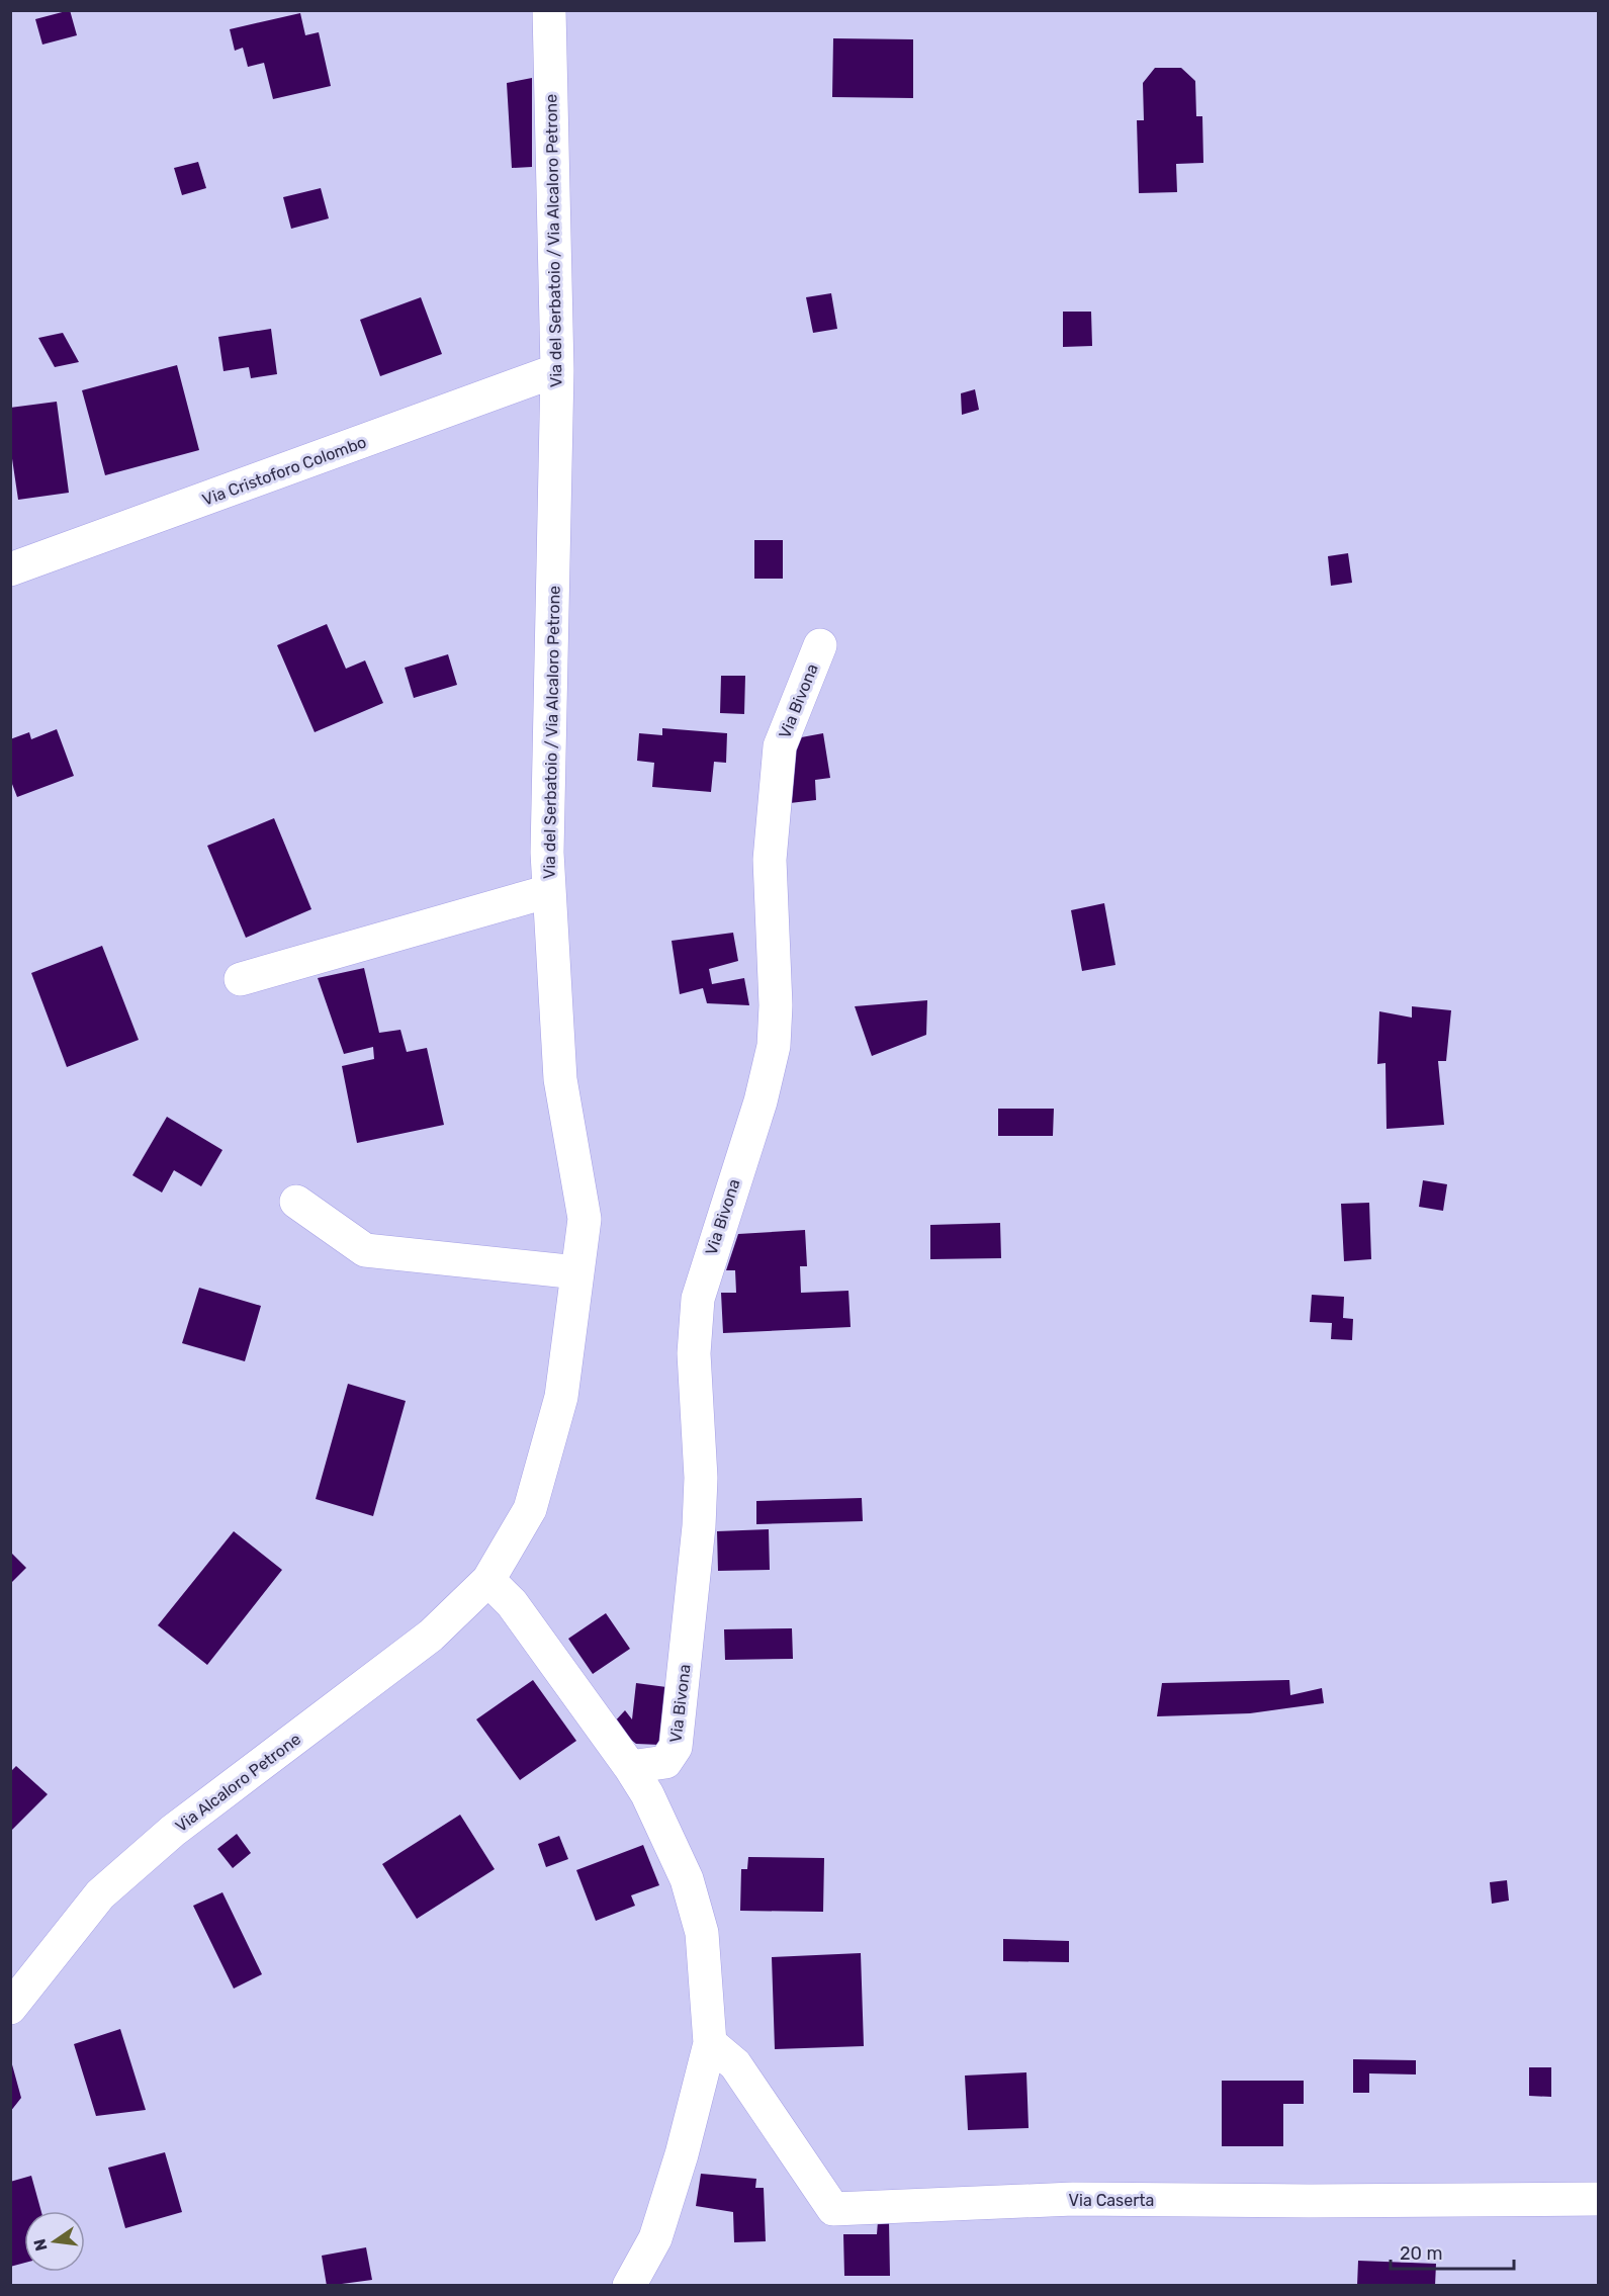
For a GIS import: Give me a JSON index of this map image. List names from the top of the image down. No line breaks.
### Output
{"streets":{"street":["Via del Serbatoio / Via Alcaloro Petrone","Via Cristoforo Colombo","Via Bivona","Via Alcaloro Petrone","Via Caserta"]},"crossings":[["Via del Serbatoio / Via Alcaloro Petrone","Via Cristoforo Colombo"],["Via del Serbatoio / Via Alcaloro Petrone","Via Alcaloro Petrone"]],"scale_bar":"20 m","north":"left"}
